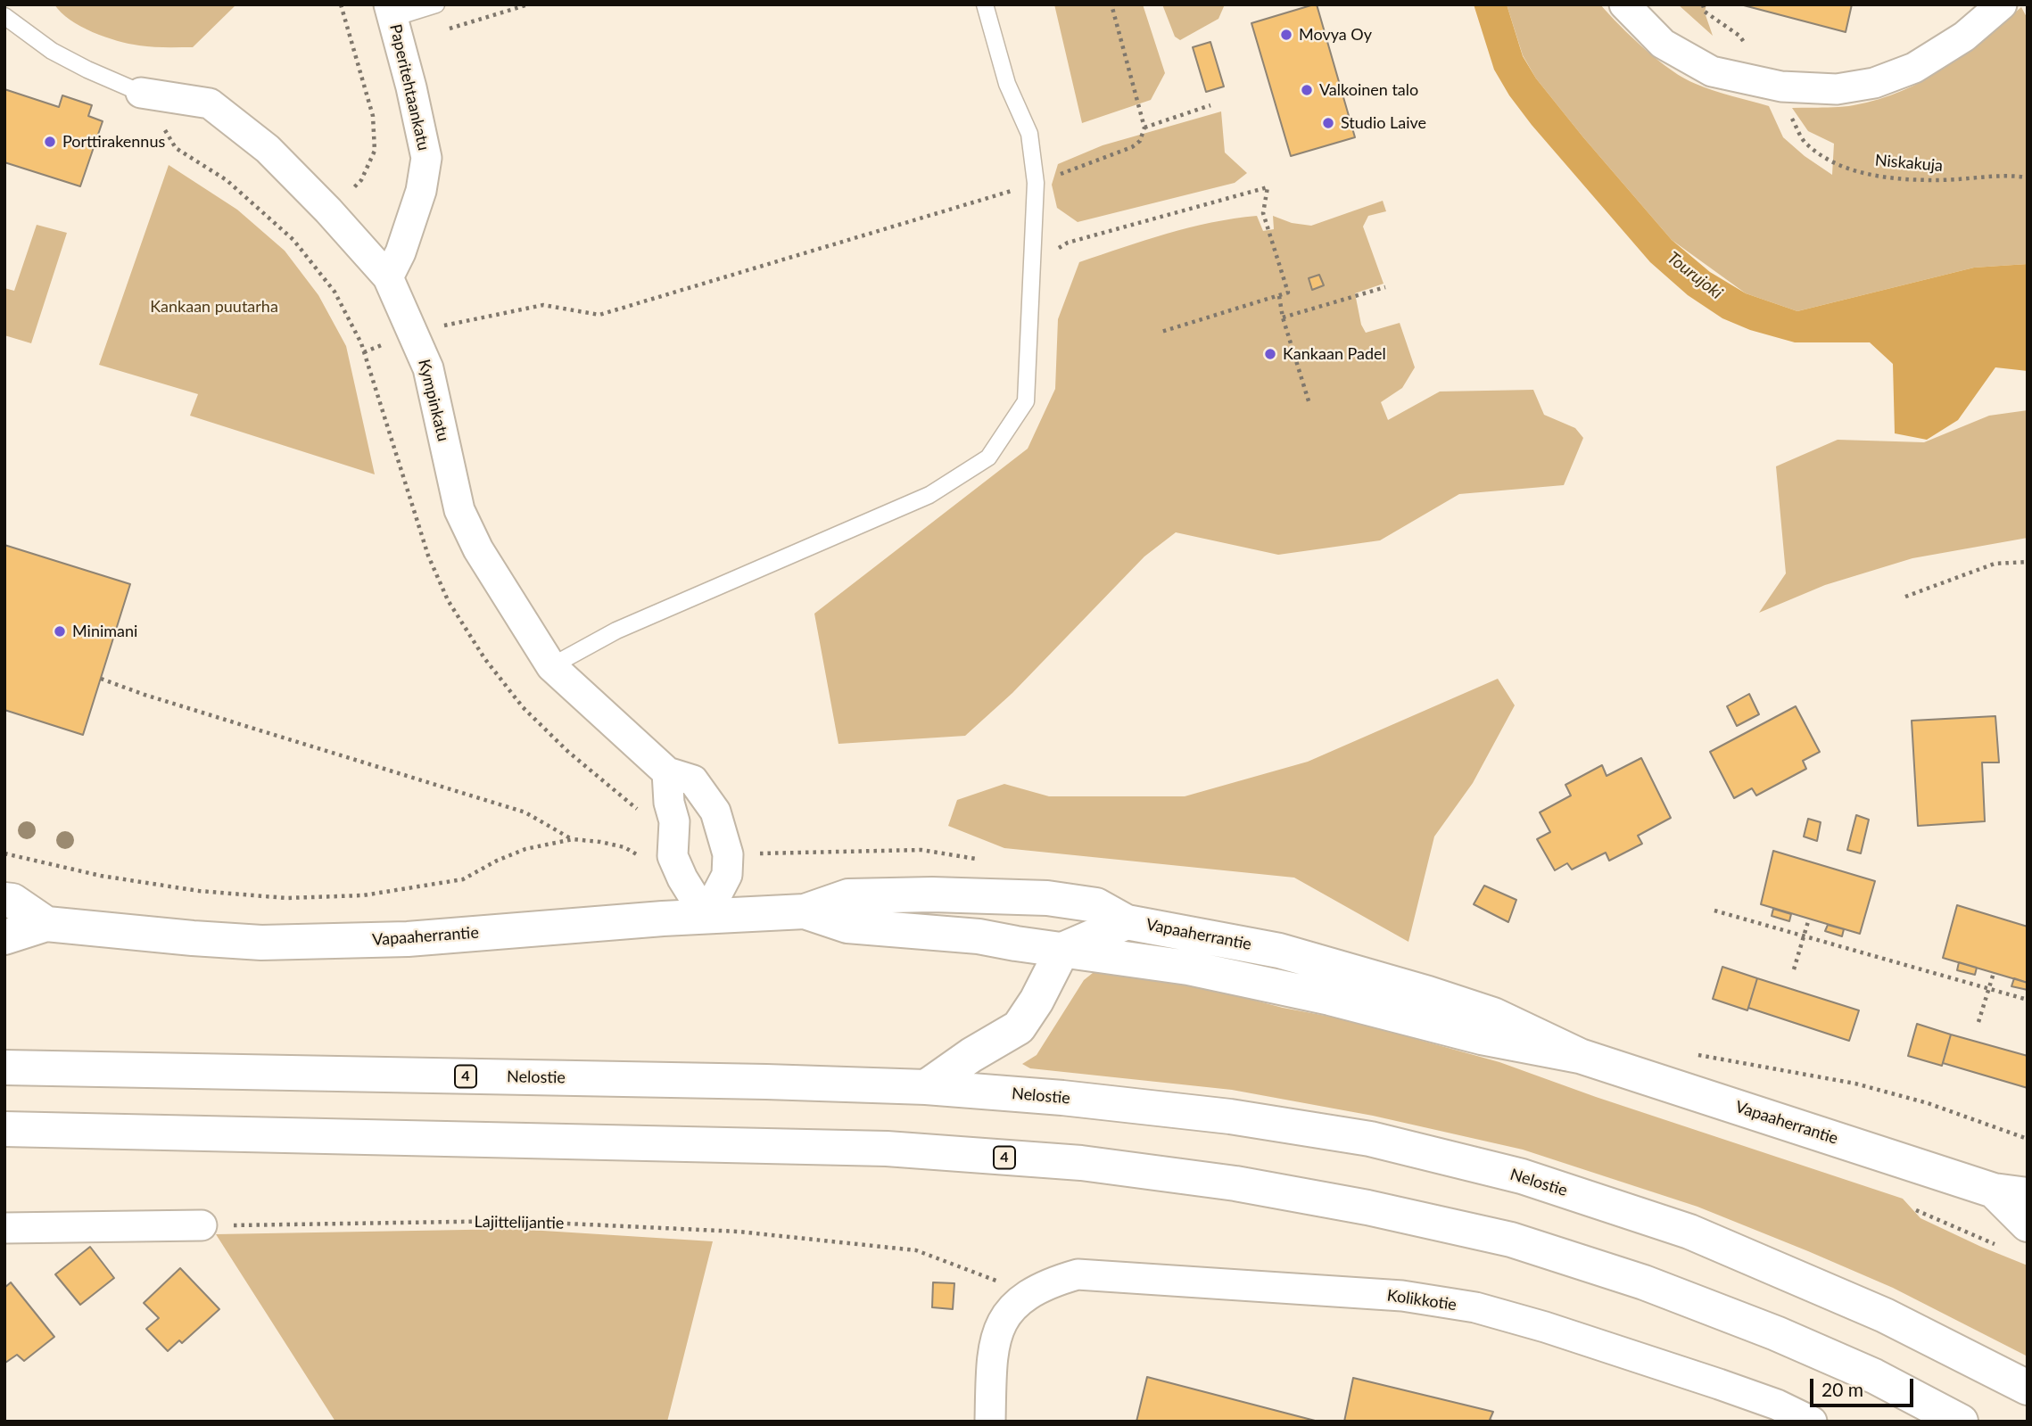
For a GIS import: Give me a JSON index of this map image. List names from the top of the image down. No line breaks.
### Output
{"streets":{"main road":["Vapaaherrantie","4","Nelostie"],"street":["Paperitehtaankatu","Kympinkatu","Kolikkotie"],"path":["Niskakuja","Lajittelijantie"]},"crossings":[["Paperitehtaankatu","Kympinkatu"],["Kympinkatu","Vapaaherrantie"],["Lajittelijantie","Kolikkotie"]],"water":["Tourujoki"],"parks":["Kankaan puutarha"],"places":["Movya Oy","Valkoinen talo","Studio Laive","Porttirakennus","Kankaan Padel","Minimani"],"scale_bar":"20 m"}
